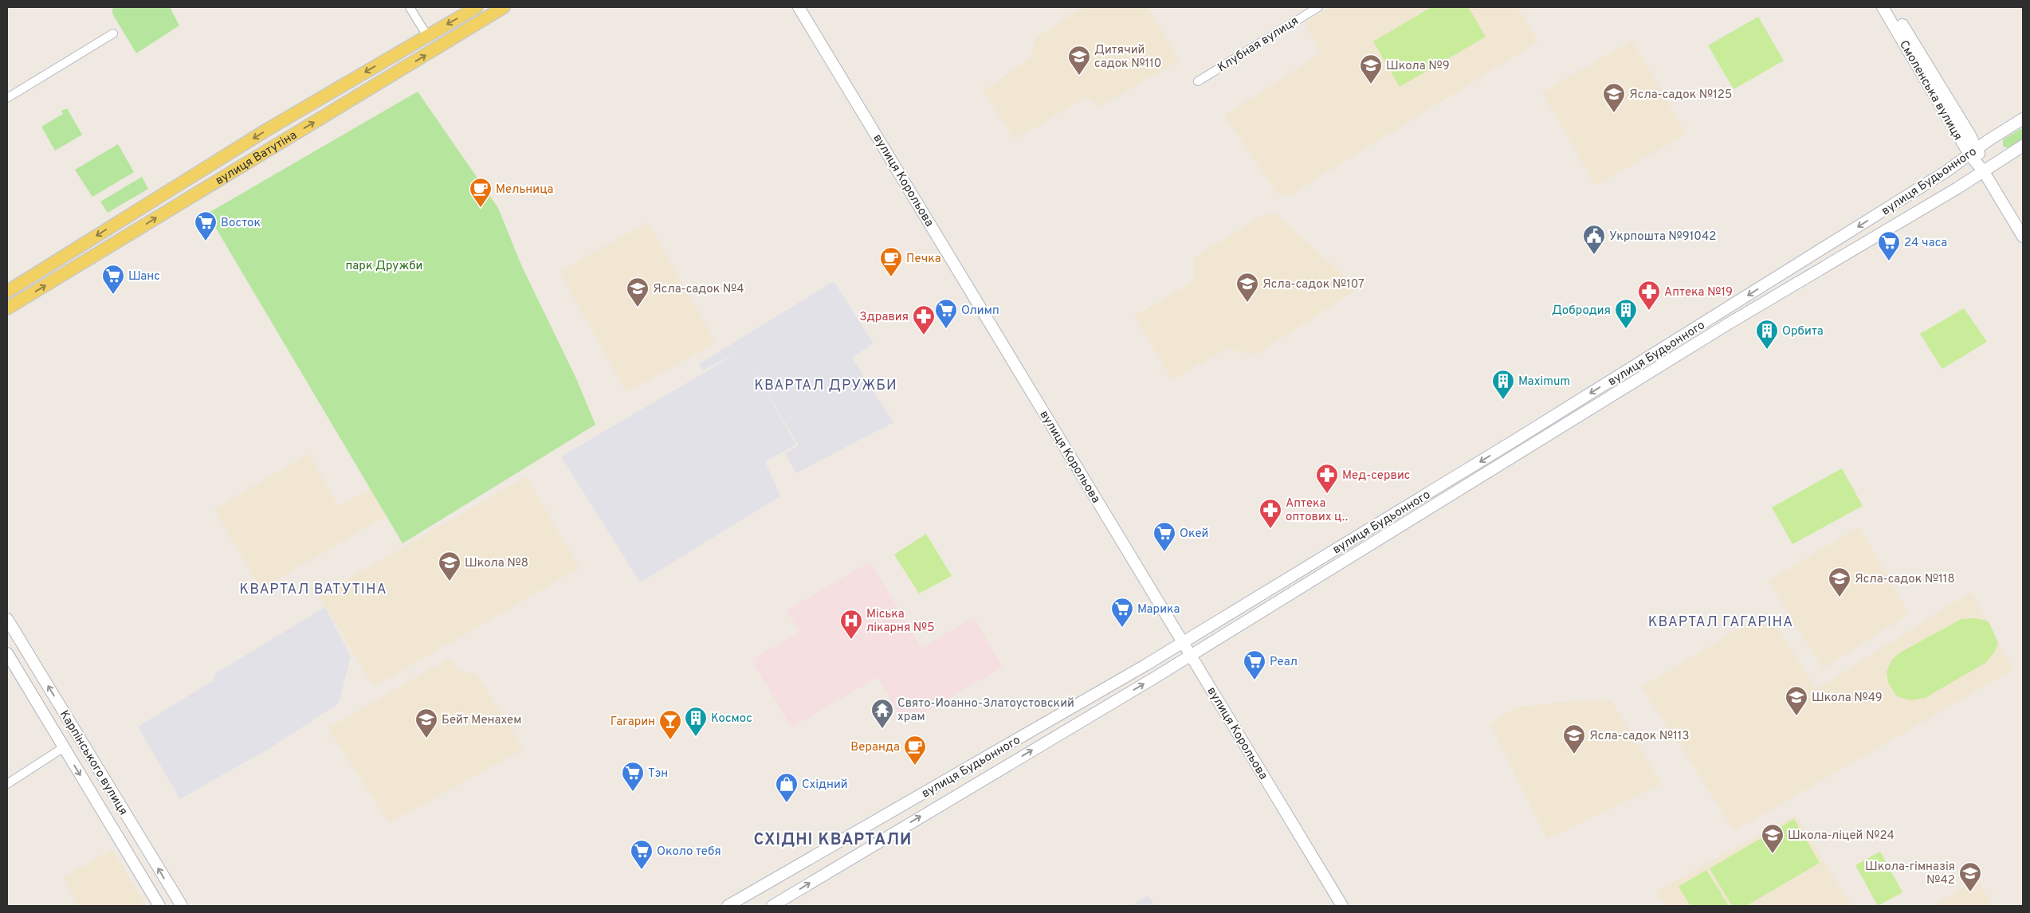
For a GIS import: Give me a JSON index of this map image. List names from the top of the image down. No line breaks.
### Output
{"streets":{"main road":["Смоленська вулиця","вулиця Ватутіна","вулиця Корольова","вулиця Будьонного","Карпінського вулиця"],"street":["Клубная вулиця"]},"crossings":[["Смоленська вулиця","вулиця Будьонного"],["вулиця Корольова","вулиця Будьонного"]],"districts":["КВАРТАЛ ДРУЖБИ","КВАРТАЛ ВАТУТІНА","КВАРТАЛ ГАГАРІНА","СХІДНІ КВАРТАЛИ"],"parks":["парк Дружби"],"places":{"school or university":["Дитячий садок №110","Школа №9","Ясла-садок №125","Ясла-садок №107","Ясла-садок №4","Школа №8","Ясла-садок №118","Школа №49","Бейт Менахем","Ясла-садок №113","Школа-ліцей №24","Школа-гімназія №42"],"cafe":["Мельница","Печка","Веранда"],"supermarket":["Восток","24 часа","Шанс","Олимп","Окей","Марика","Реал","Тэн","Около тебя"],"public building":["Укрпошта №91042"],"pharmacy":["Аптека №19","Здравия","Мед-сервис","Аптека оптових ц‥"],"building":["Добродия","Орбита","Maximum","Космос"],"hospital":["Міська лікарня №5"],"temple":["Свято-Иоанно-Златоустовский храм"],"bar":["Гагарин"],"shop":["Східний"]}}
